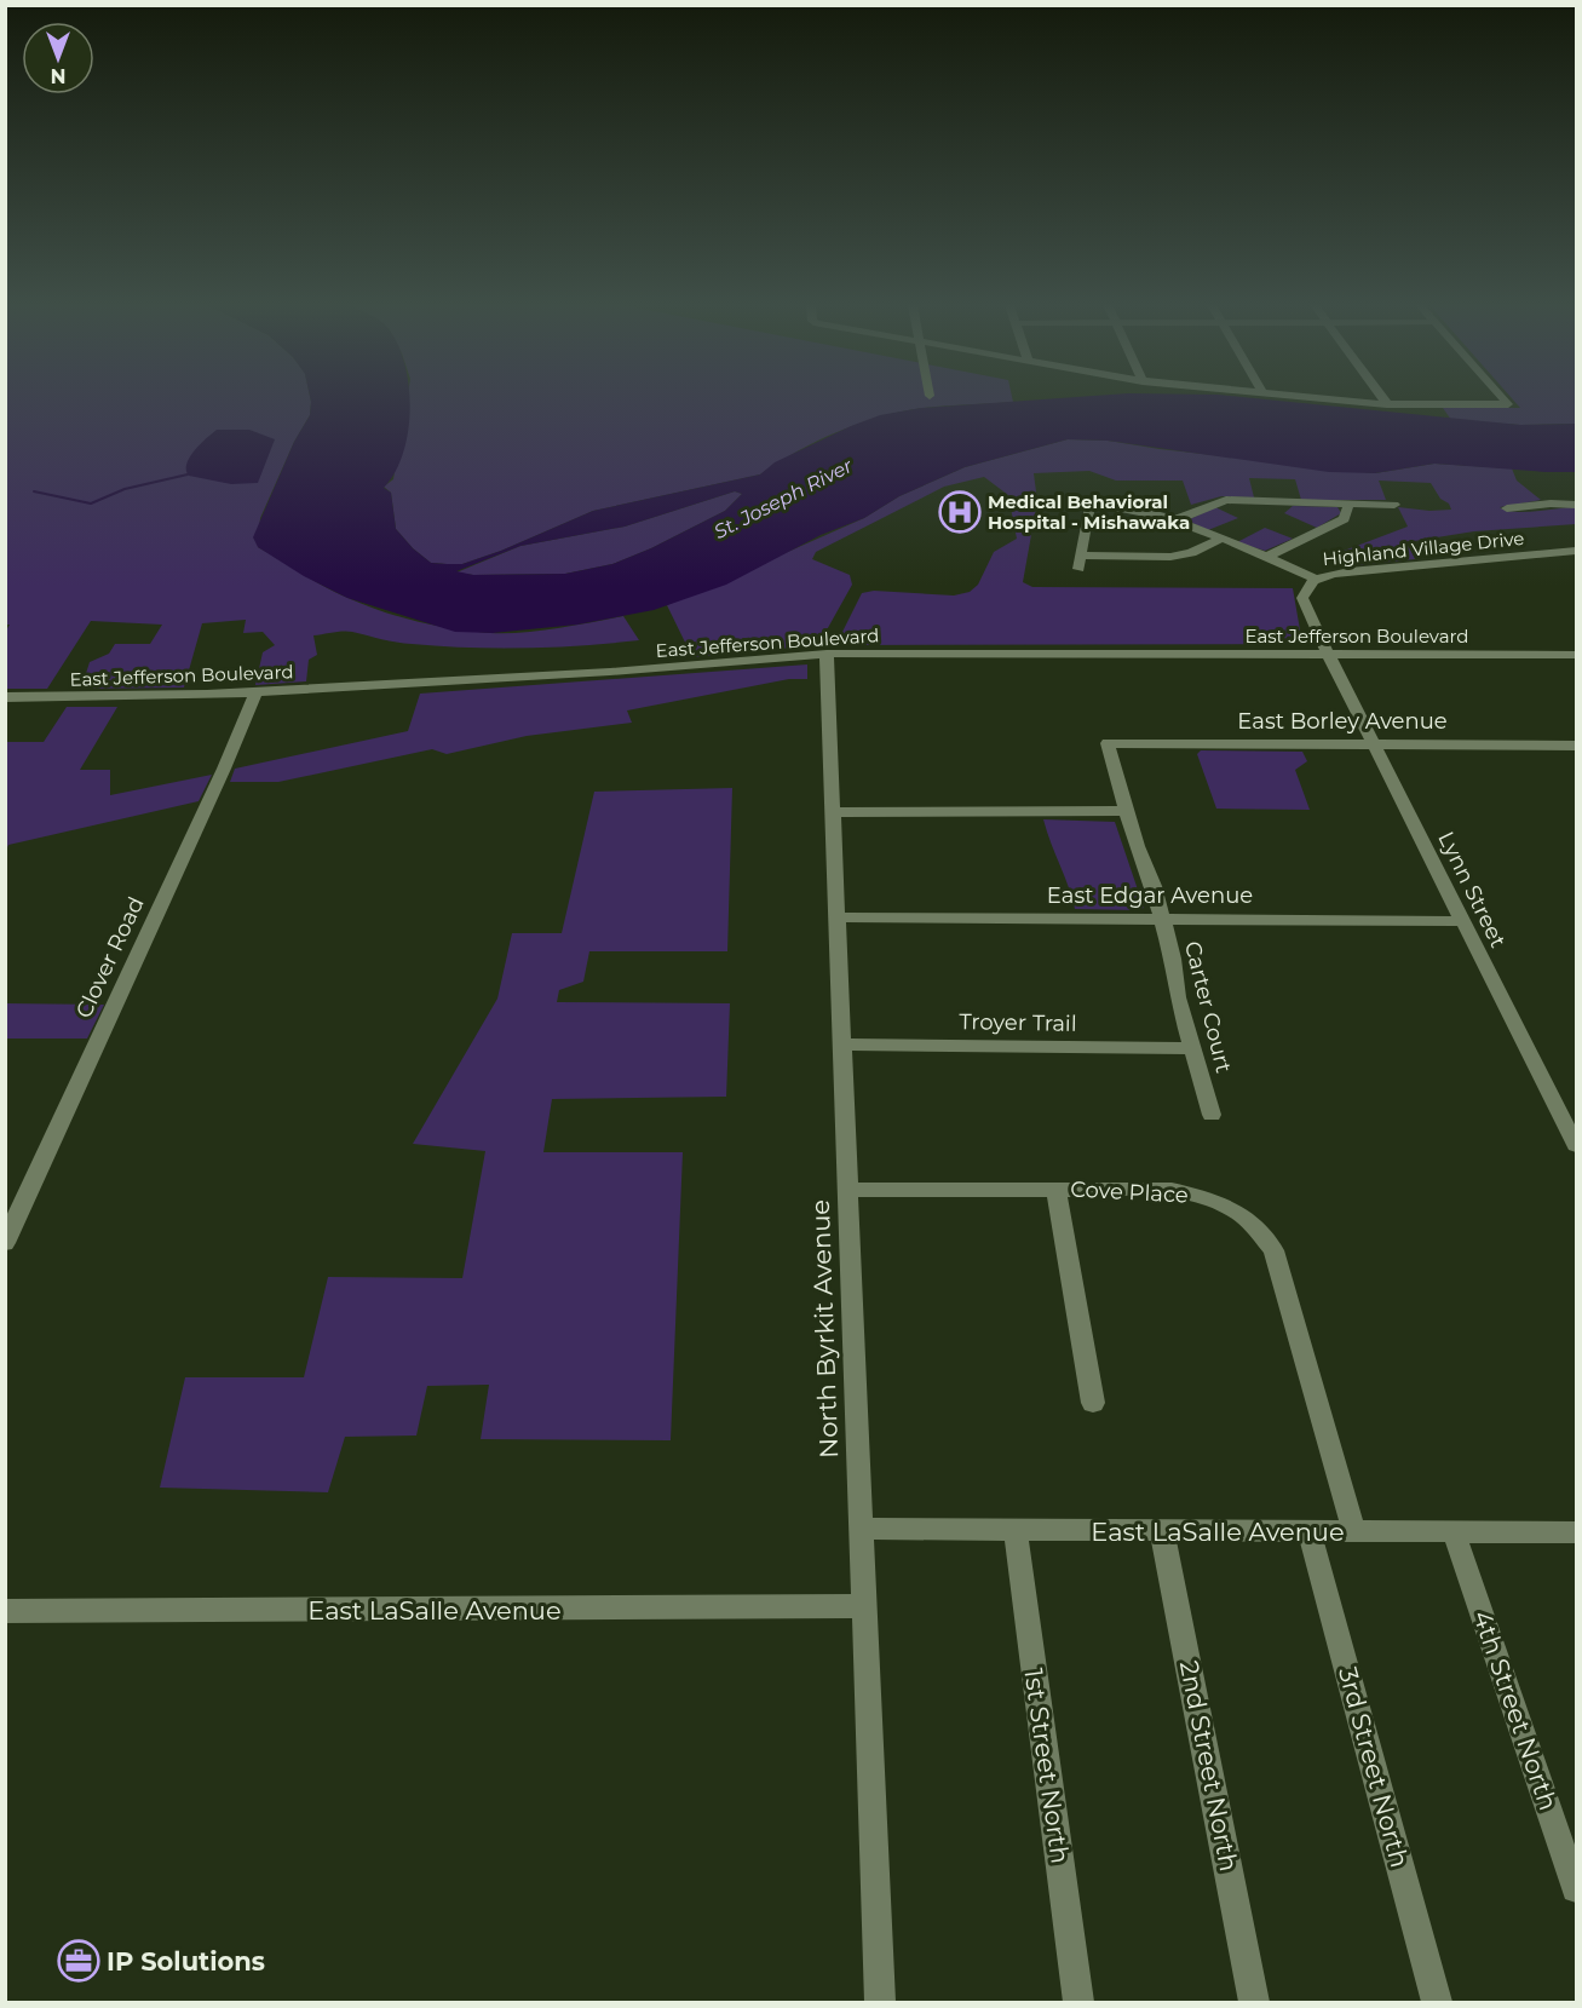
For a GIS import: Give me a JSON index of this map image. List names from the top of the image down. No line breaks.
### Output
{"streets":{"street":["Highland Village Drive","East Jefferson Boulevard","East Borley Avenue","Lynn Street","East Edgar Avenue","Clover Road","Carter Court","Troyer Trail","Cove Place","North Byrkit Avenue","East LaSalle Avenue","4th Street North","1st Street North","2nd Street North","3rd Street North"]},"crossings":[["Highland Village Drive","East Jefferson Boulevard"],["Highland Village Drive","Lynn Street"],["East Jefferson Boulevard","Lynn Street"],["East Jefferson Boulevard","Clover Road"],["East Jefferson Boulevard","North Byrkit Avenue"],["East Borley Avenue","Lynn Street"],["East Borley Avenue","Carter Court"],["Lynn Street","East Edgar Avenue"],["East Edgar Avenue","Carter Court"],["East Edgar Avenue","North Byrkit Avenue"],["Carter Court","Troyer Trail"],["Troyer Trail","North Byrkit Avenue"],["Cove Place","North Byrkit Avenue"],["Cove Place","East LaSalle Avenue"],["North Byrkit Avenue","East LaSalle Avenue"],["East LaSalle Avenue","4th Street North"],["East LaSalle Avenue","1st Street North"],["East LaSalle Avenue","2nd Street North"],["East LaSalle Avenue","3rd Street North"]],"water":["St. Joseph River"],"places":{"hospital":["Medical Behavioral Hospital - Mishawaka"],"office":["IP Solutions"]},"north":"bottom"}
